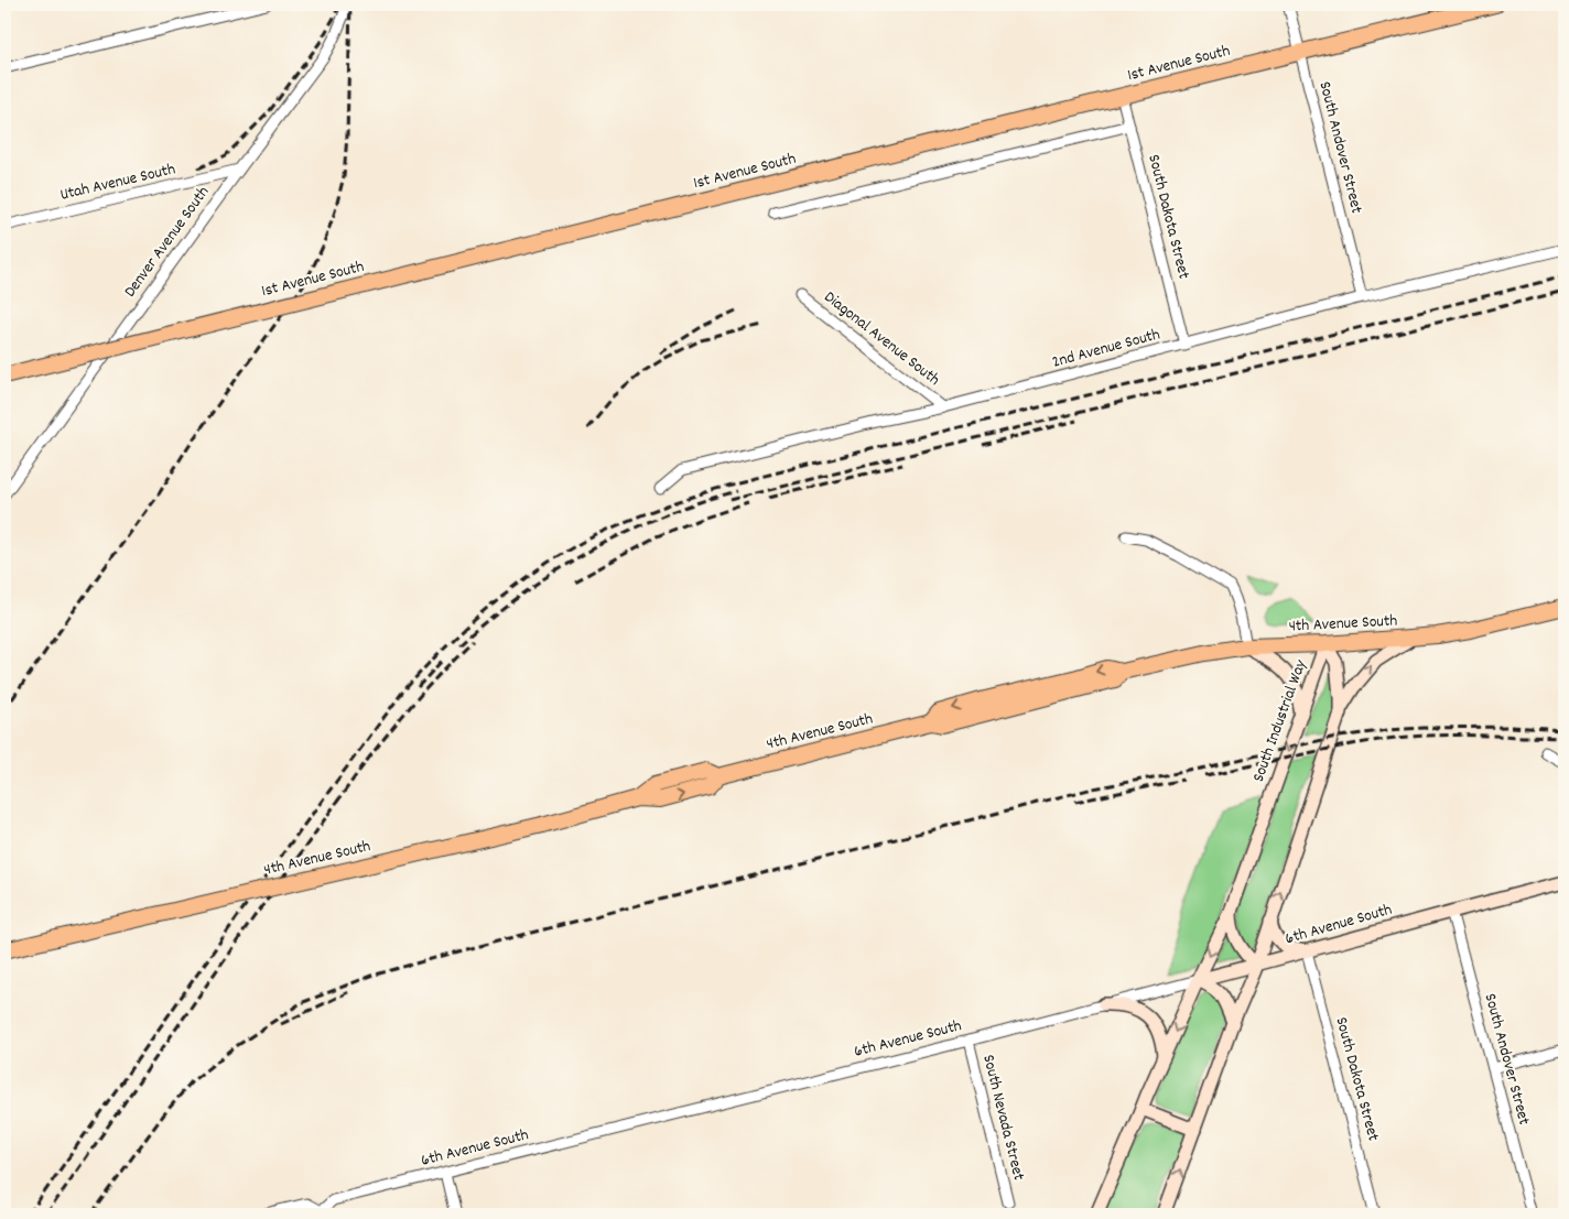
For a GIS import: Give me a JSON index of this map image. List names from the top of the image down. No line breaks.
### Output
{"streets":{"main road":["1st Avenue South","4th Avenue South"],"street":["South Andover Street","Utah Avenue South","South Dakota Street","Denver Avenue South","Diagonal Avenue South","2nd Avenue South","South Industrial Way","6th Avenue South","South Nevada Street"]},"crossings":[["1st Avenue South","South Andover Street"],["1st Avenue South","South Dakota Street"],["South Andover Street","2nd Avenue South"],["South Andover Street","6th Avenue South"],["Utah Avenue South","Denver Avenue South"],["South Dakota Street","2nd Avenue South"],["South Dakota Street","6th Avenue South"],["Diagonal Avenue South","2nd Avenue South"],["4th Avenue South","South Industrial Way"],["South Industrial Way","6th Avenue South"],["6th Avenue South","South Nevada Street"]]}
